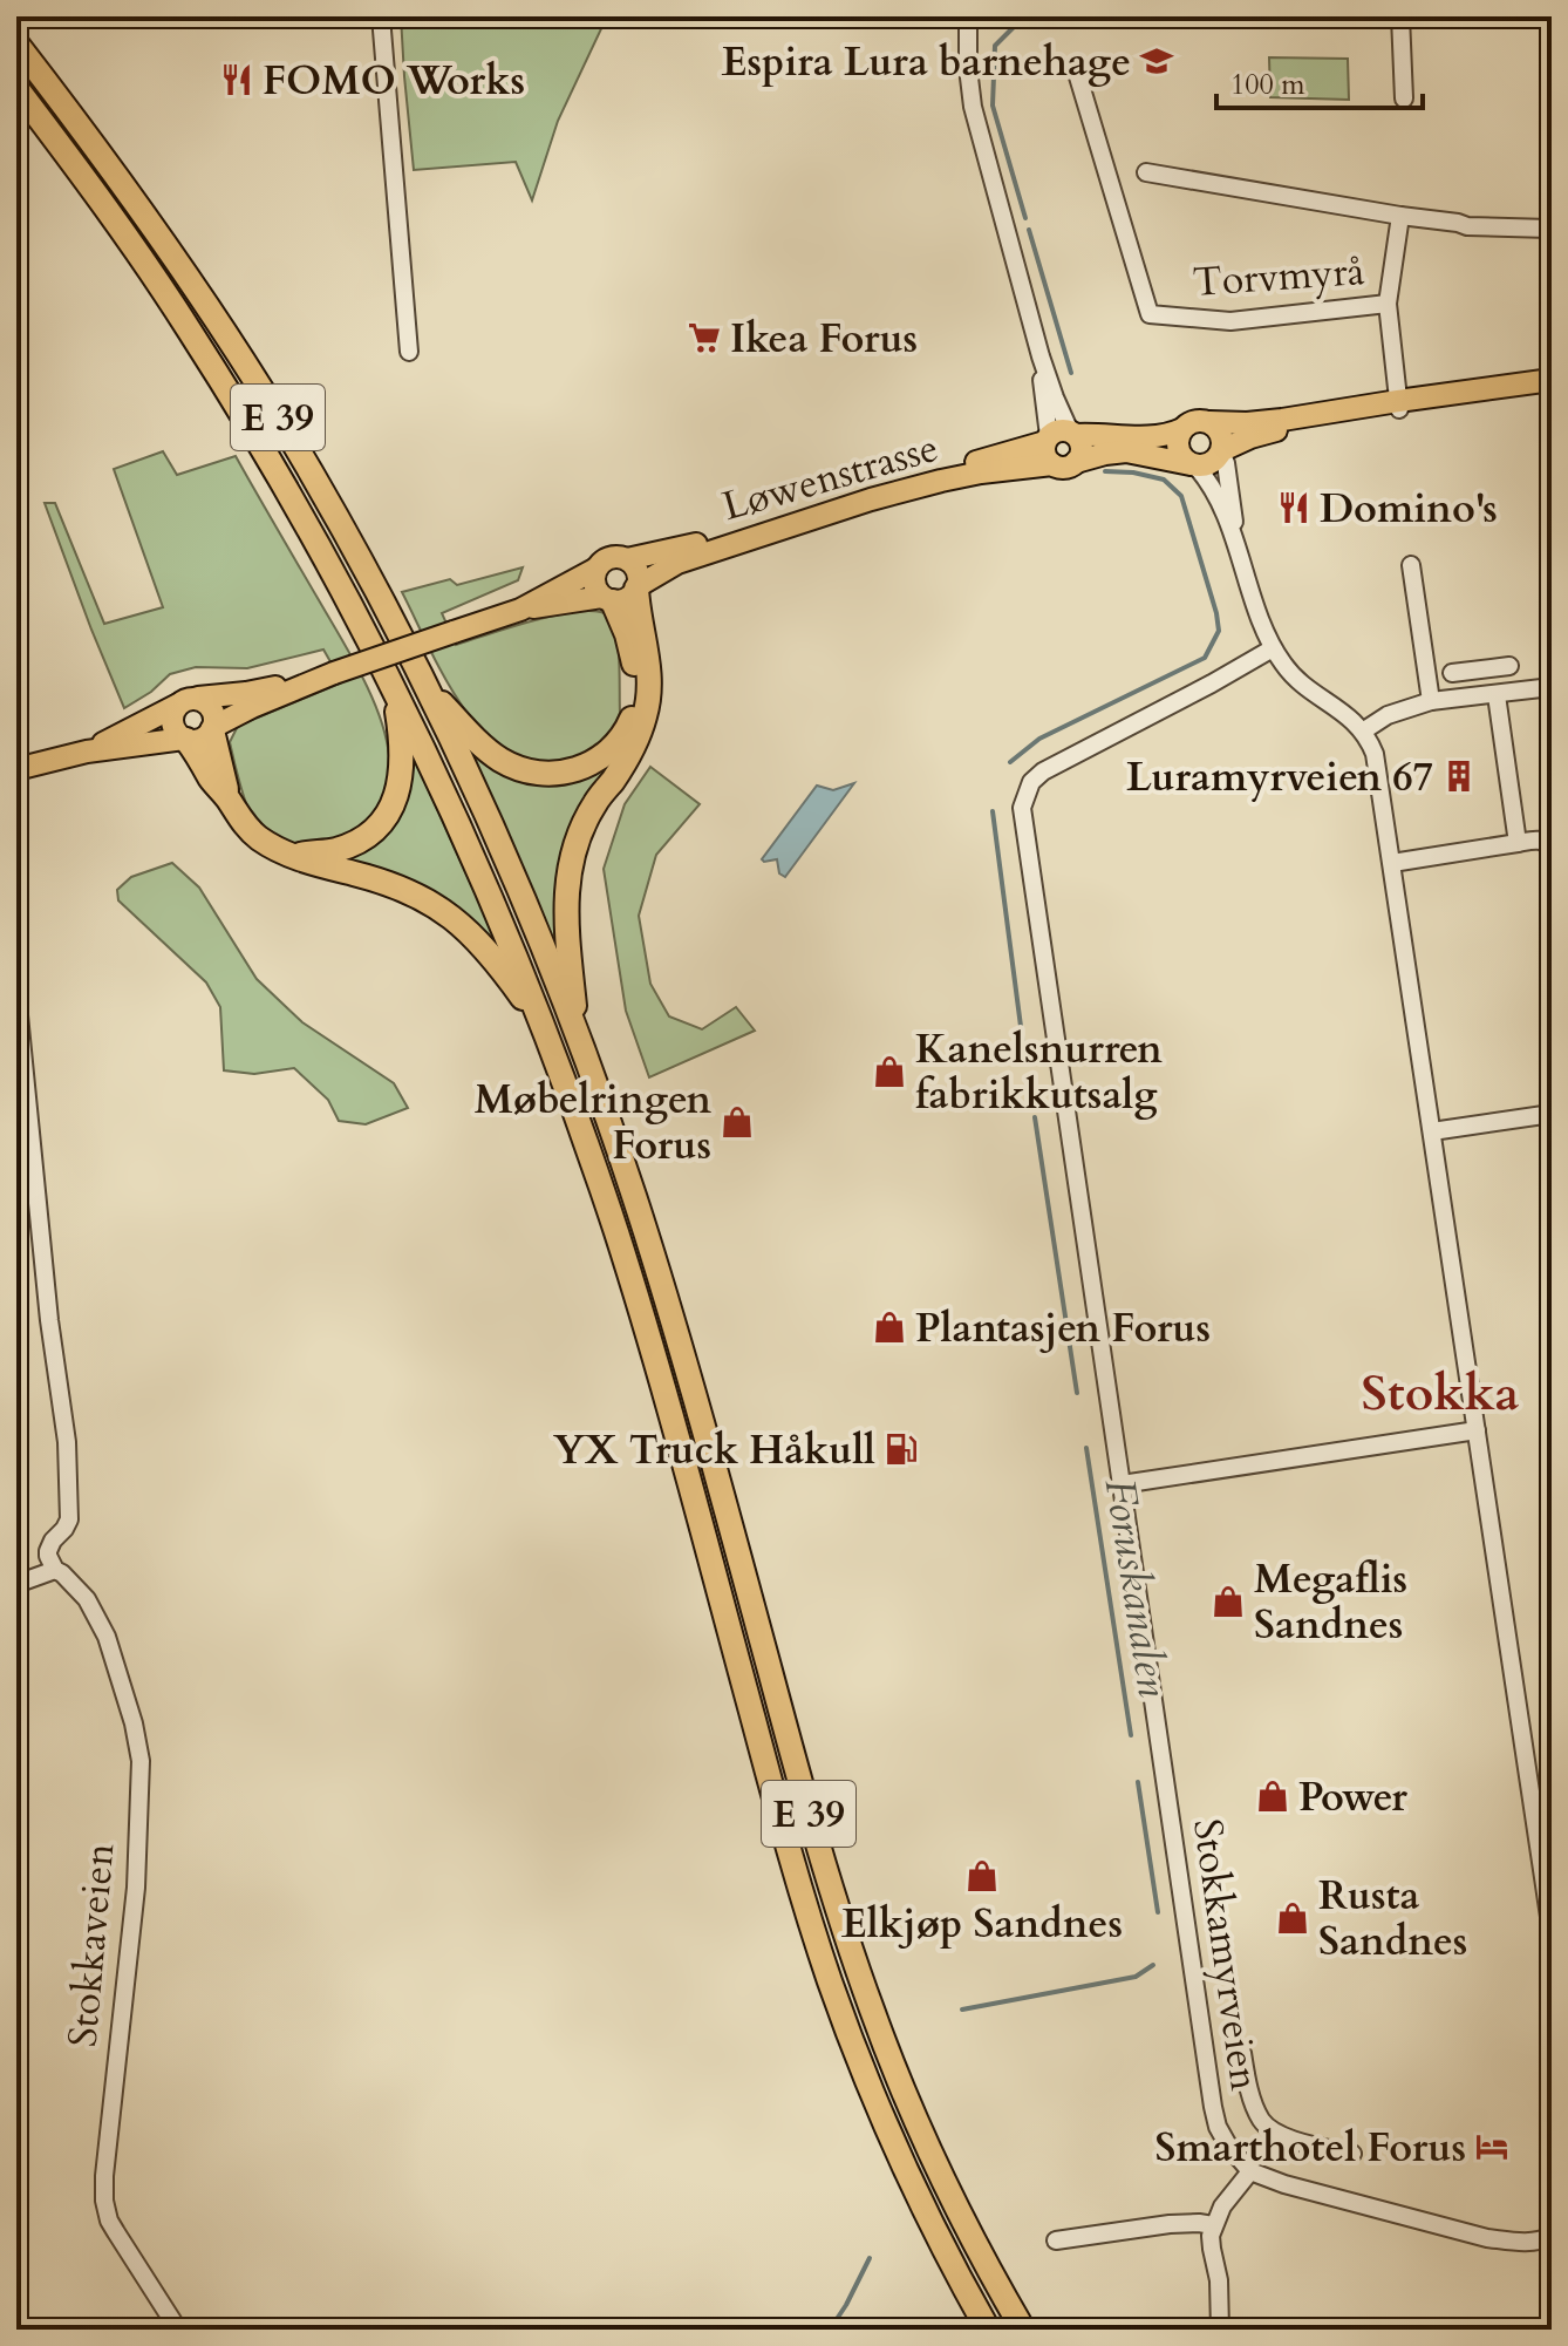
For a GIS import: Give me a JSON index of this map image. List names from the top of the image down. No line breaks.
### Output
{"streets":{"highway":["E 39"],"main road":["Løwenstrasse"],"street":["Torvmyrå","Stokkaveien","Stokkamyrveien"]},"crossings":[["E 39","Løwenstrasse"]],"districts":["Stokka"],"water":["Foruskanalen"],"places":{"school or university":["Espira Lura barnehage"],"restaurant":["FOMO Works","Domino's"],"supermarket":["Ikea Forus"],"building":["Luramyrveien 67"],"shop":["Kanelsnurren fabrikkutsalg","Møbelringen Forus","Plantasjen Forus","Megaflis Sandnes","Power","Elkjøp Sandnes","Rusta Sandnes"],"fuel station":["YX Truck Håkull"],"hotel":["Smarthotel Forus"]},"scale_bar":"100 m"}
